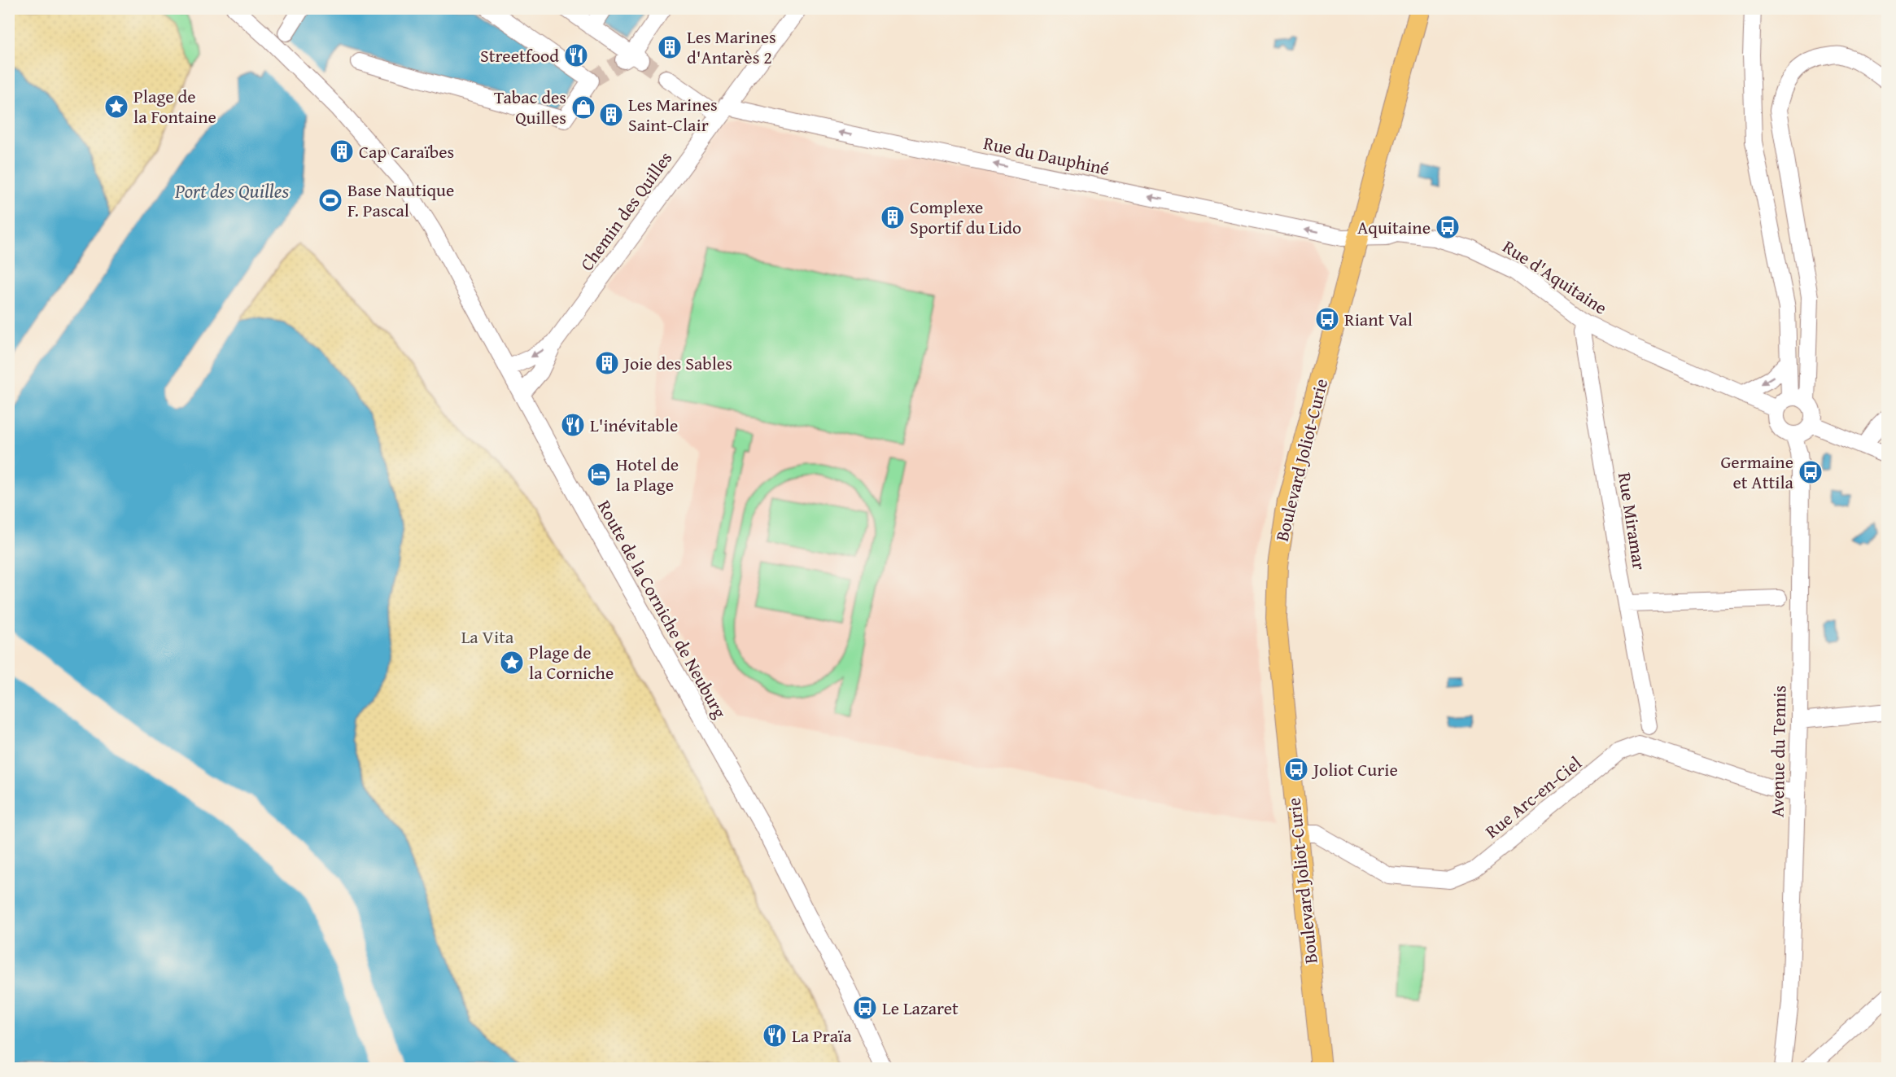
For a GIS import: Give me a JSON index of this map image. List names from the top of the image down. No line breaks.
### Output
{"streets":{"main road":["Boulevard Joliot-Curie"],"street":["Rue du Dauphiné","Chemin des Quilles","Rue d'Aquitaine","Rue Miramar","Route de la Corniche de Neuburg","Avenue du Tennis","Rue Arc-en-Ciel"]},"crossings":[["Rue du Dauphiné","Chemin des Quilles"],["Rue du Dauphiné","Rue d'Aquitaine"],["Rue du Dauphiné","Boulevard Joliot-Curie"],["Chemin des Quilles","Route de la Corniche de Neuburg"],["Rue d'Aquitaine","Boulevard Joliot-Curie"],["Rue d'Aquitaine","Rue Miramar"],["Rue d'Aquitaine","Avenue du Tennis"],["Boulevard Joliot-Curie","Rue Arc-en-Ciel"],["Avenue du Tennis","Rue Arc-en-Ciel"]],"one_way":["Rue du Dauphiné"],"water":["Port des Quilles"],"parks":["La Vita"],"places":{"building":["Les Marines d'Antarès 2","Les Marines Saint-Clair","Cap Caraïbes","Complexe Sportif du Lido","Joie des Sables"],"restaurant":["Streetfood","L'inévitable","La Praïa"],"place":["Plage de la Fontaine","Plage de la Corniche"],"shop":["Tabac des Quilles"],"sports":["Base Nautique F. Pascal"],"bus stop":["Aquitaine","Riant Val","Germaine et Attila","Joliot Curie","Le Lazaret"],"hotel":["Hotel de la Plage"]}}
